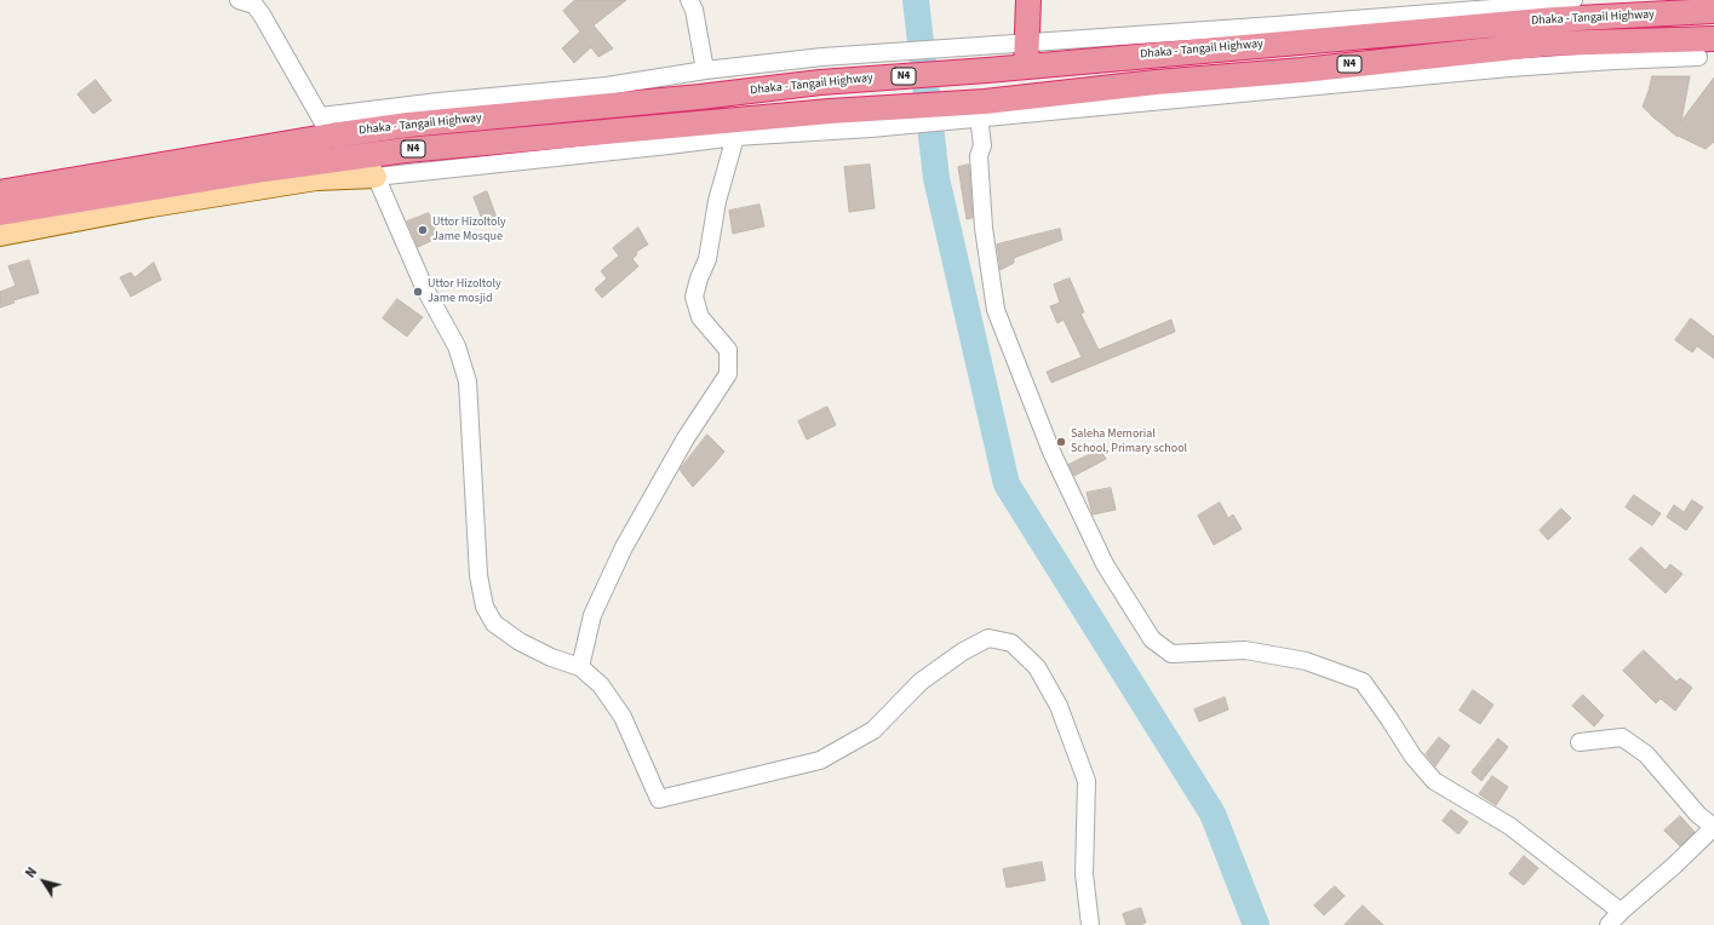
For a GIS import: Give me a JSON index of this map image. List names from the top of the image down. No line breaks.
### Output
{"streets":{"highway":["Dhaka - Tangail Highway","N4"]},"crossings":[["Dhaka - Tangail Highway","N4"]],"places":["Uttor Hizoltoly Jame Mosque","Uttor Hizoltoly Jame mosjid","Saleha Memorial School, Primary school"],"north":"top left"}
